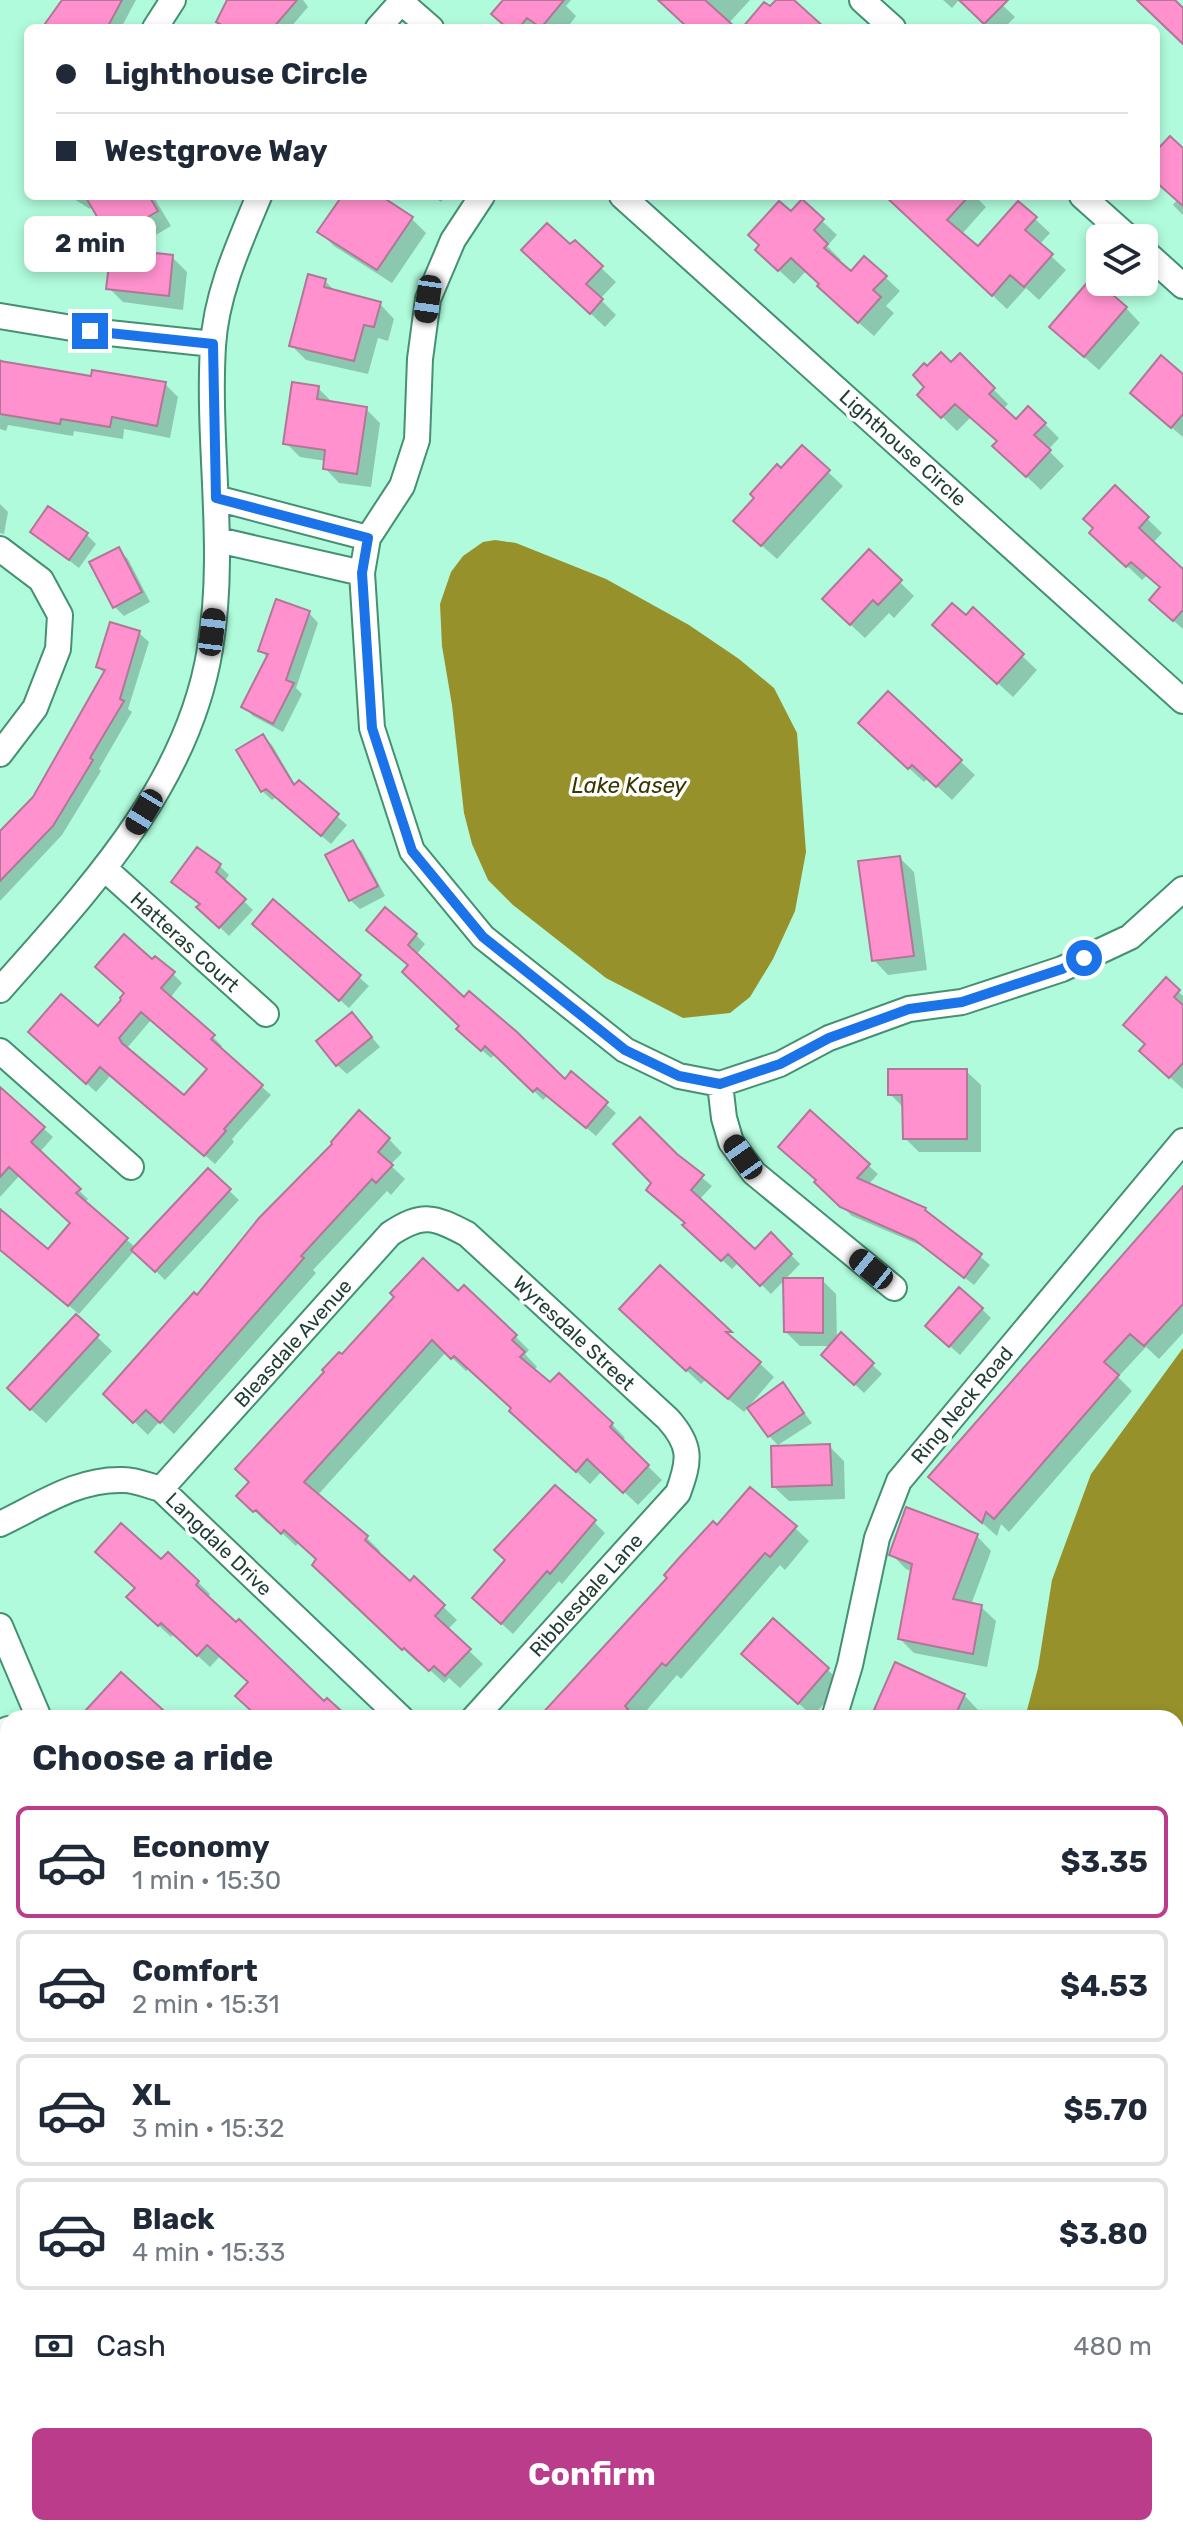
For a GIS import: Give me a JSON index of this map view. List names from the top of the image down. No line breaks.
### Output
{"streets":{"street":["Lighthouse Circle","Hatteras Court","Wyresdale Street","Bleasdale Avenue","Ring Neck Road","Langdale Drive","Ribblesdale Lane"]},"crossings":[["Wyresdale Street","Bleasdale Avenue"],["Wyresdale Street","Ribblesdale Lane"],["Bleasdale Avenue","Langdale Drive"]],"water":["Lake Kasey"],"page":{"banner":["Lighthouse Circle","Westgrove Way"],"bubble":"2 min","heading":"Choose a ride","list":[{"name":"Economy","note":"1 min · 15:30","value":"$3.35"},{"name":"Comfort","note":"2 min · 15:31","value":"$4.53"},{"name":"XL","note":"3 min · 15:32","value":"$5.70"},{"name":"Black","note":"4 min · 15:33","value":"$3.80"}],"pay":["Cash","480 m"],"buttons":"Confirm"}}
